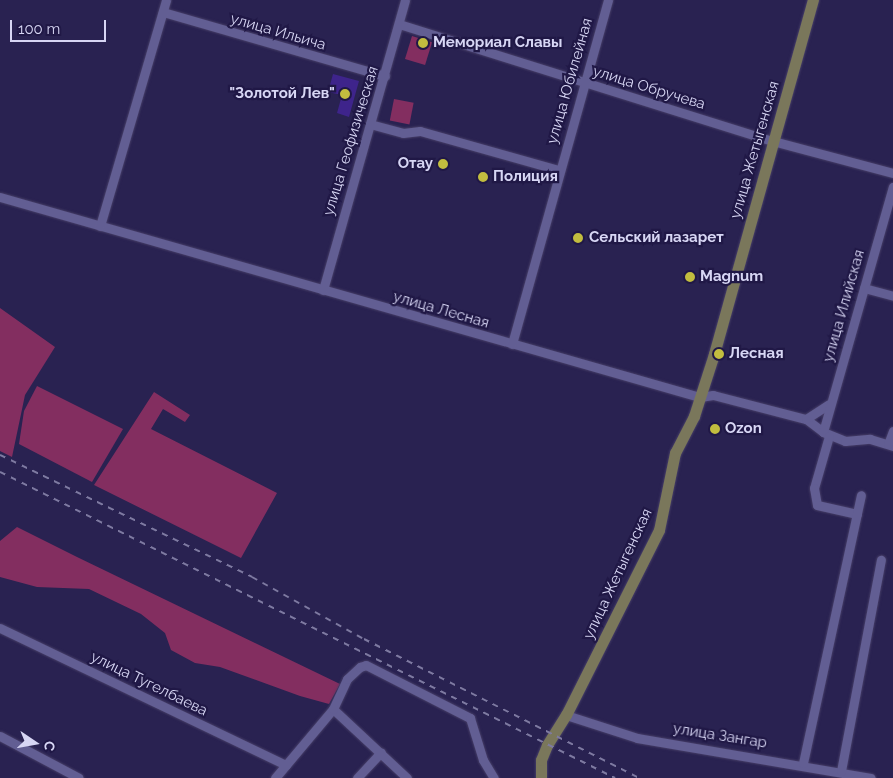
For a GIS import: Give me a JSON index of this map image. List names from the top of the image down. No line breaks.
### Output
{"streets":{"main road":["улица Жетыгенская"],"street":["улица Ильича","улица Юбилейная","улица Обручева","улица Геофизическая","улица Илийская","улица Лесная","улица Тугелбаева","улица Зангар"]},"crossings":[["улица Ильича","улица Геофизическая"],["улица Юбилейная","улица Обручева"],["улица Юбилейная","улица Лесная"],["улица Обручева","улица Геофизическая"],["улица Обручева","улица Жетыгенская"],["улица Геофизическая","улица Лесная"],["улица Жетыгенская","улица Лесная"],["улица Жетыгенская","улица Зангар"],["улица Илийская","улица Лесная"]],"places":["Мемориал Славы","\"Золотой Лев\"","Отау","Полиция","Сельский лазарет","Magnum","Лесная","Ozon"],"scale_bar":"100 m","north":"right"}
